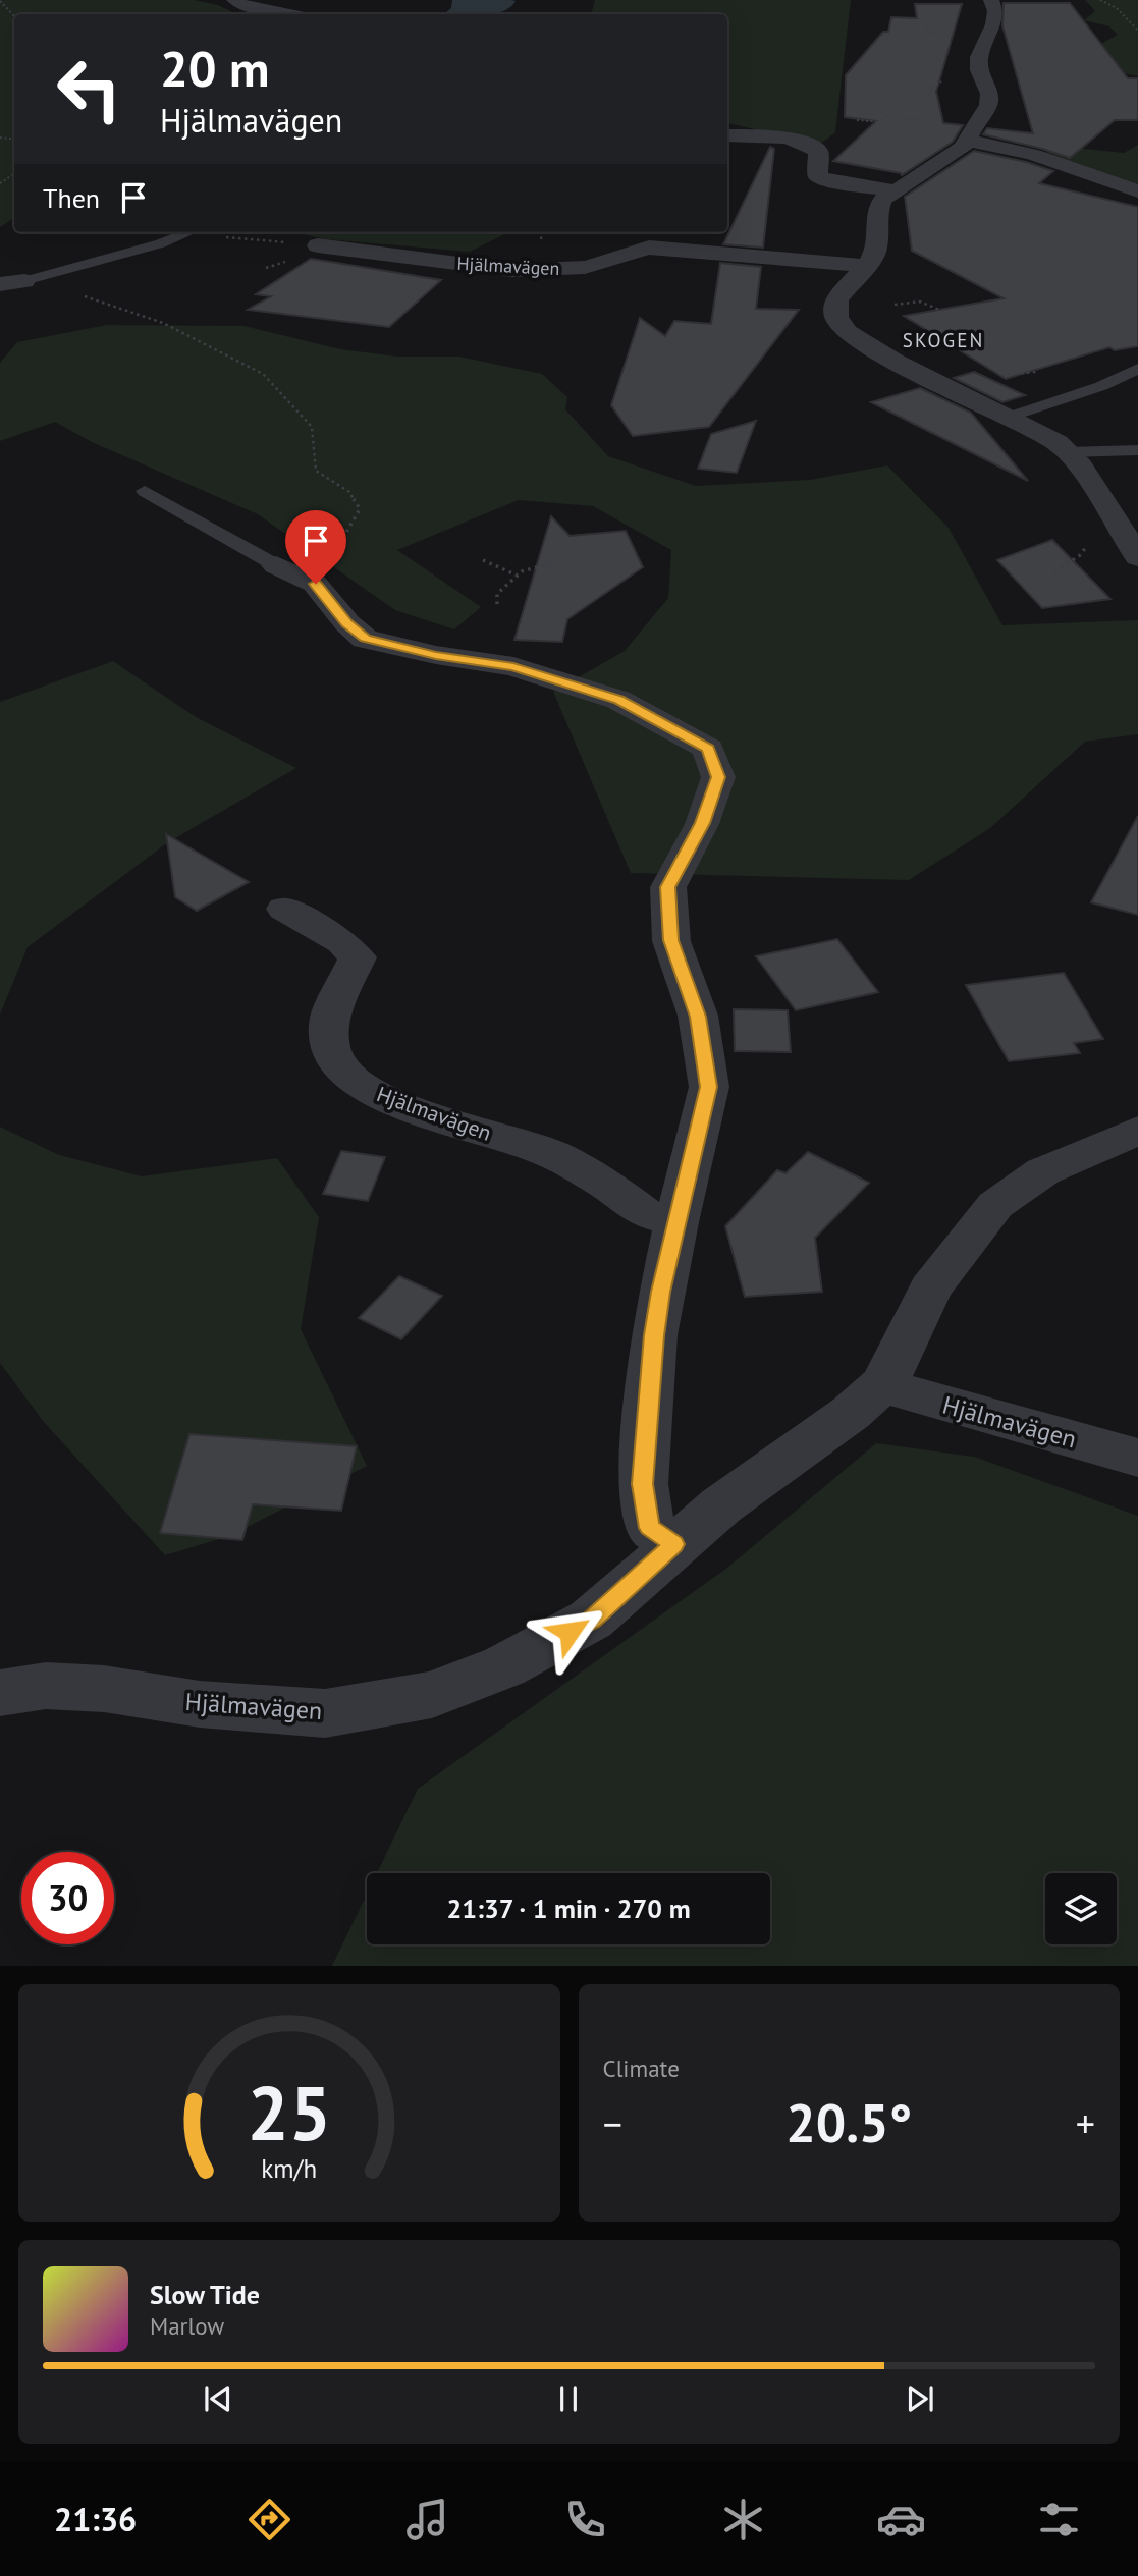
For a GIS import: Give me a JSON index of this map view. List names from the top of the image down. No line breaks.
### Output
{"streets":{"street":["Hjälmavägen"]},"districts":["SKOGEN"],"page":{"turn":["20 m","Hjälmavägen"],"then":"Then","limit":"30","trip":"21:37 · 1 min · 270 m","tile":"Climate","heat":["−","20.5°","+"],"song":["Slow Tide","Marlow"],"tabs":"21:36","gauge":["25","km/h"]}}
